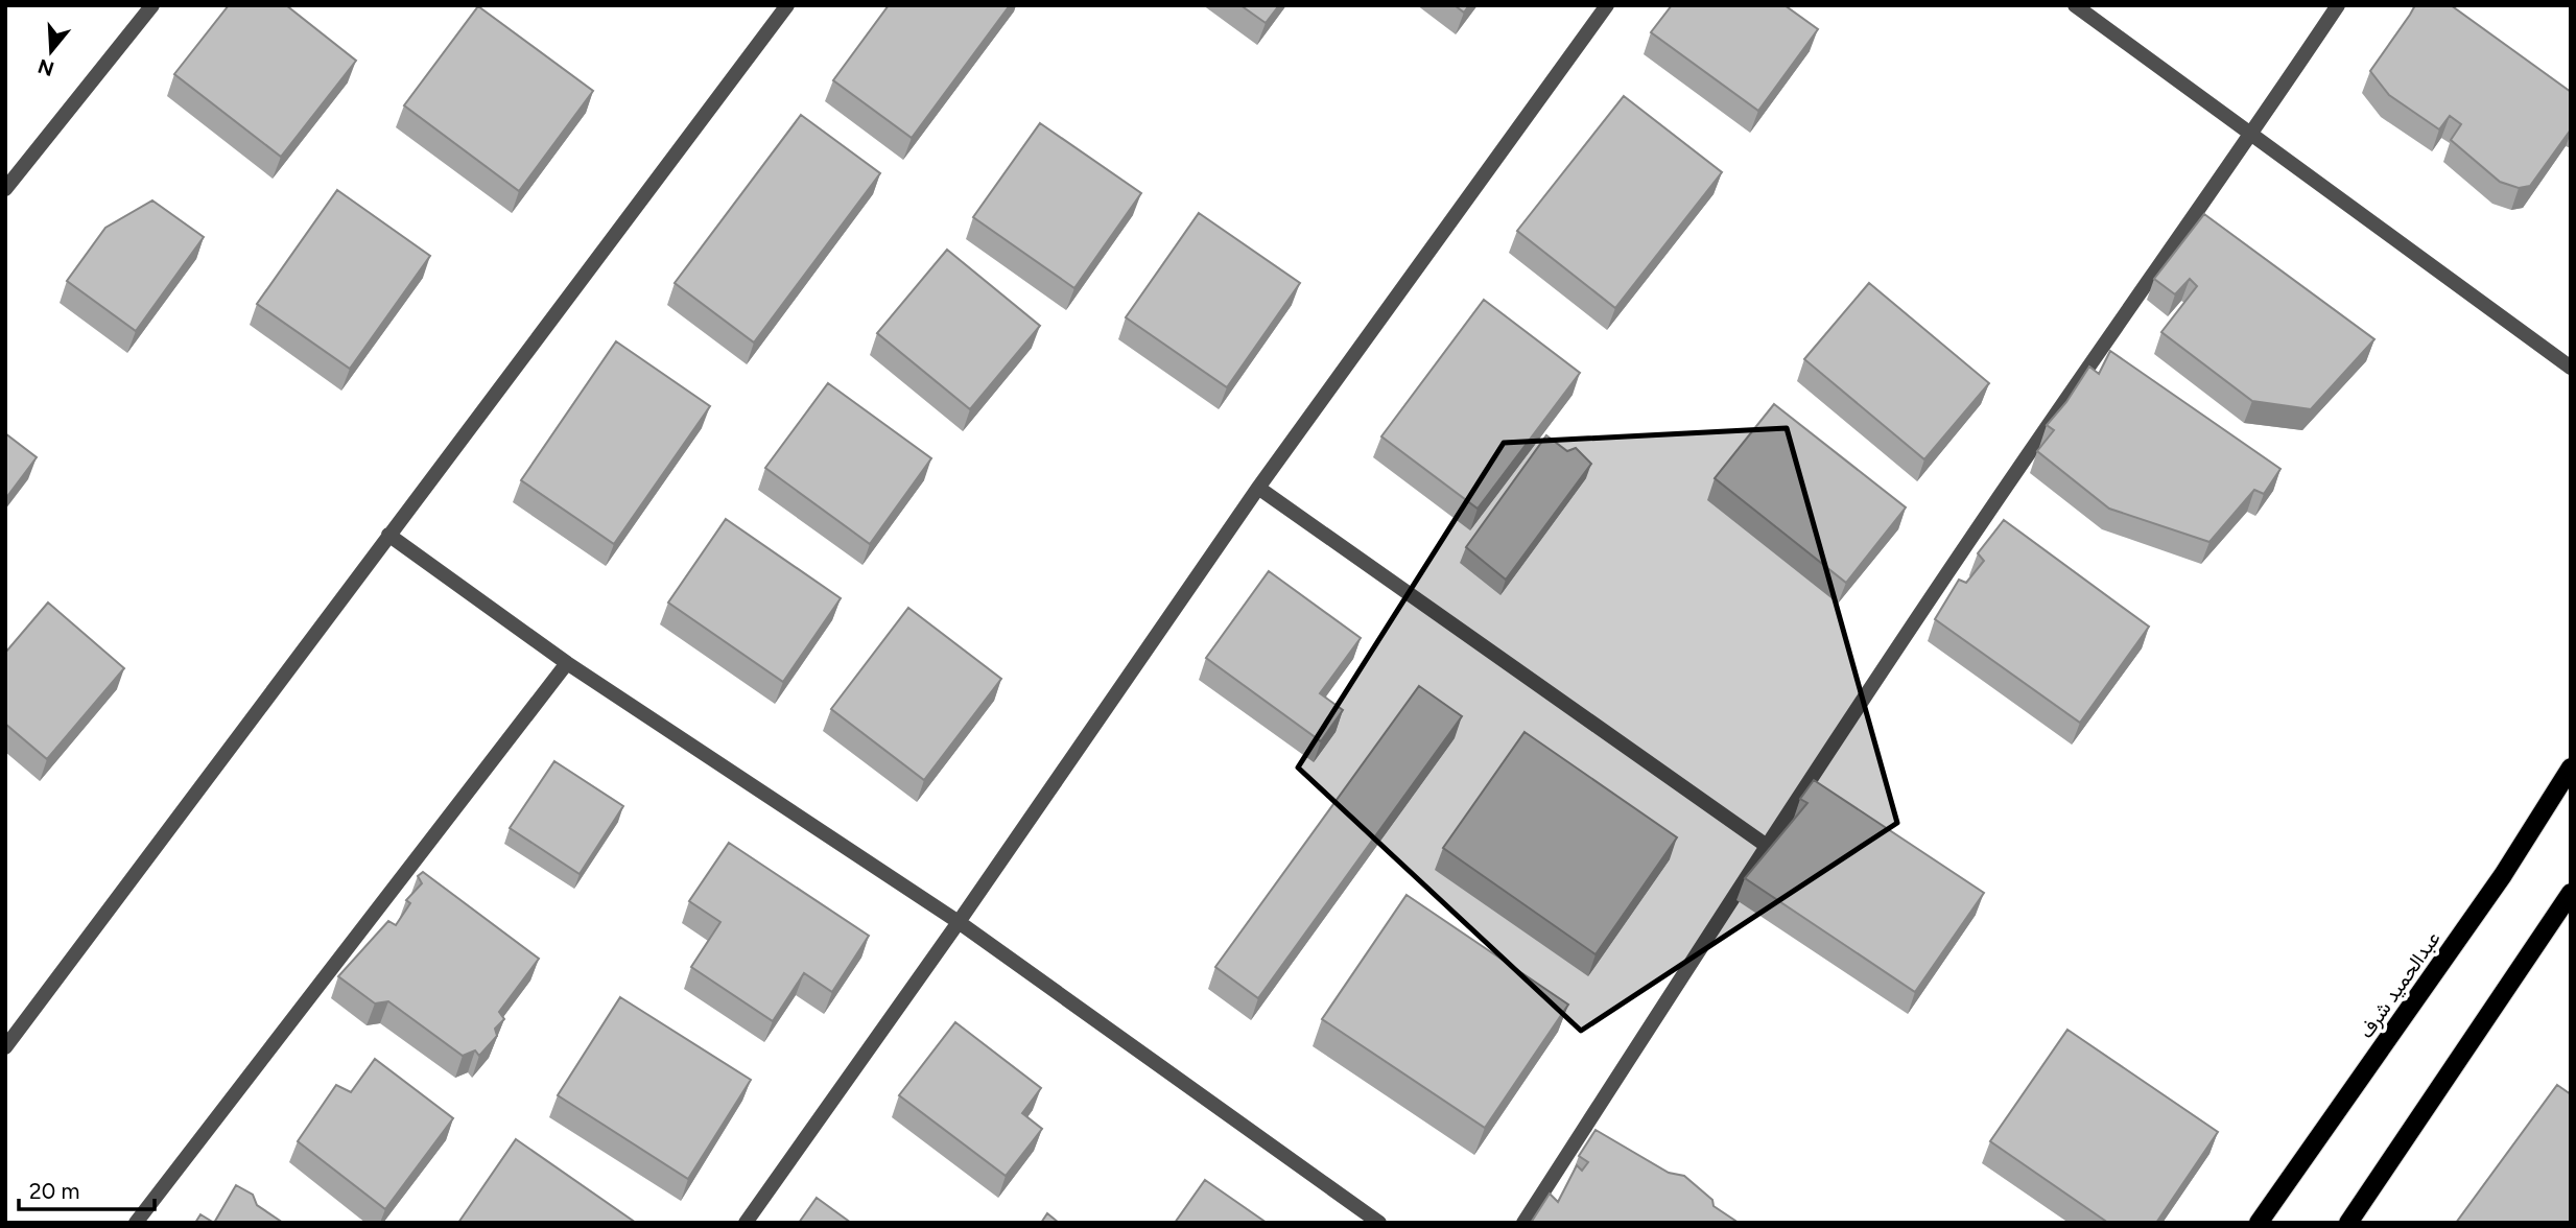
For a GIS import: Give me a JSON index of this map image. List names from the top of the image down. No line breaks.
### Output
{"streets":{"main road":["عبدالحميد شرف"]},"scale_bar":"20 m","north":"bottom"}
